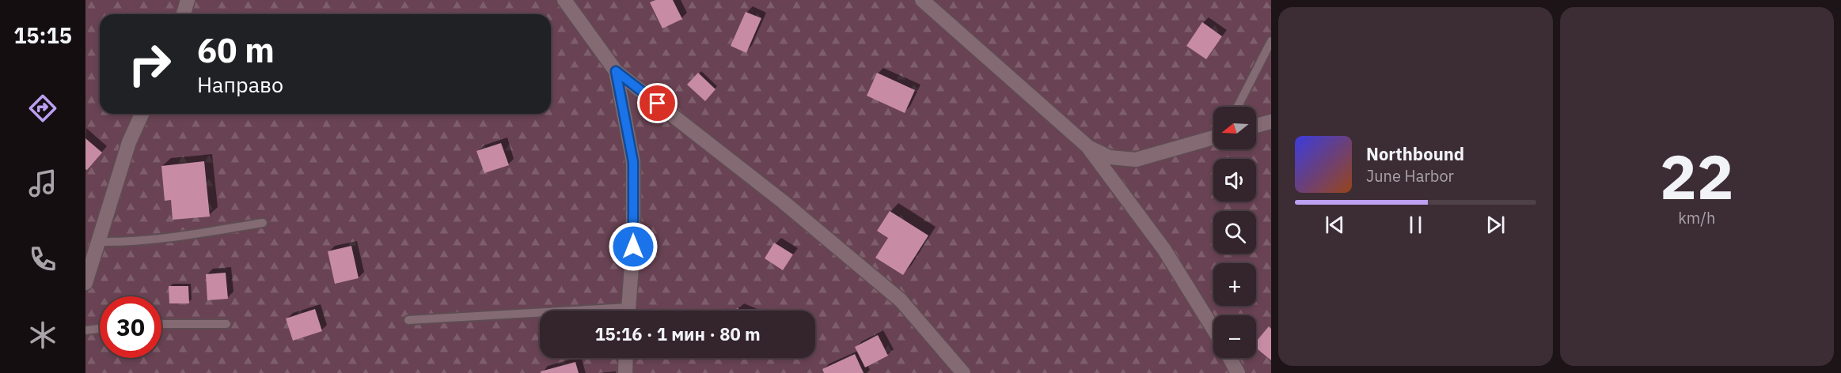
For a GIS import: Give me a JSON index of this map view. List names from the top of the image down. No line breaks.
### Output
{"north":"left","page":{"tabs":"15:15","tile":["22","km/h"],"turn":["60 m","Направо"],"map_buttons":["+","−"],"song":["Northbound","June Harbor"],"limit":"30","trip":"15:16 · 1 мин · 80 m"}}
